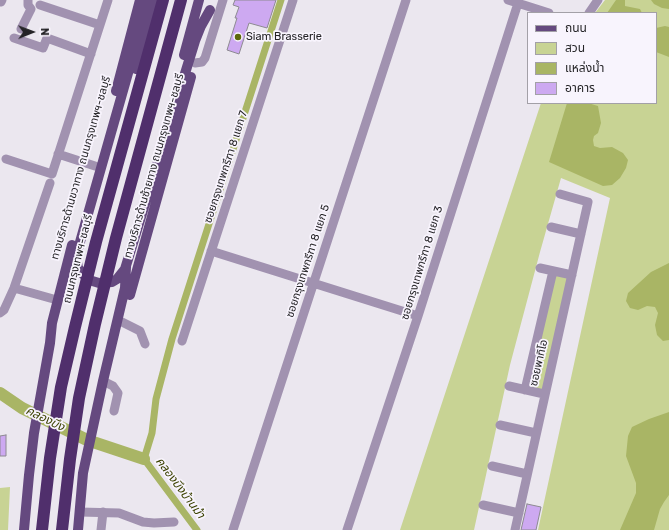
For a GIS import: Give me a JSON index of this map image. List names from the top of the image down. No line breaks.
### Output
{"streets":{"highway":["ถนนกรุงเทพฯ-ชลบุรี"],"main road":["ทางบริการด้านซ้ายทาง ถนนกรุงเทพฯ-ชลบุรี","ทางบริการด้านขวาทาง ถนนกรุงเทพฯ-ชลบุรี"],"street":["ซอยกรุงเทพกรีฑา 8 แยก 7","ซอยกรุงเทพกรีฑา 8 แยก 5","ซอยกรุงเทพกรีฑา 8 แยก 3","ซอยพาทิโอ"]},"water":["คลองบึง","คลองบึงบ้านม้า"],"places":["Siam Brasserie"],"legend":["ถนน","สวน","แหล่งน้ำ","อาคาร"],"north":"right"}
